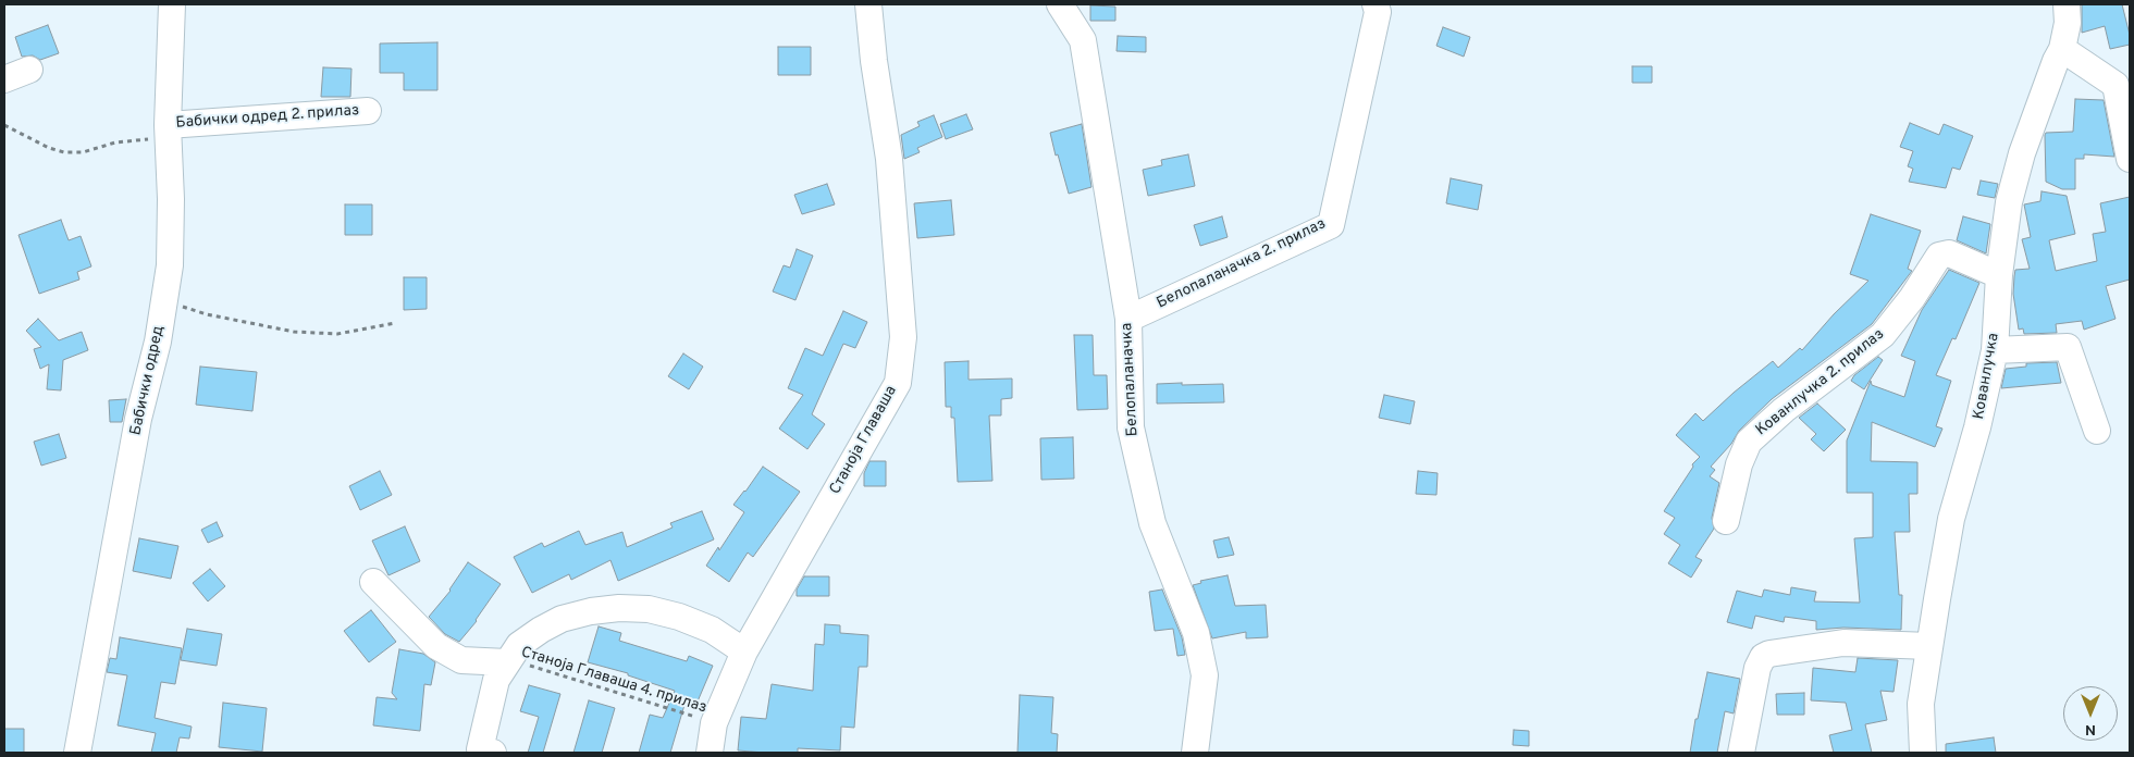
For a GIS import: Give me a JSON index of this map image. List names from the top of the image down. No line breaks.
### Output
{"streets":{"street":["Бабички одред 2. прилаз","Белопаланачка 2. прилаз","Кованлучка","Белопаланачка","Бабички одред","Кованлучка 2. прилаз","Станоја Главаша"],"path":["Станоја Главаша 4. прилаз"]},"crossings":[["Бабички одред 2. прилаз","Бабички одред"],["Белопаланачка 2. прилаз","Белопаланачка"],["Кованлучка","Кованлучка 2. прилаз"],["Станоја Главаша","Станоја Главаша 4. прилаз"]],"north":"bottom"}
